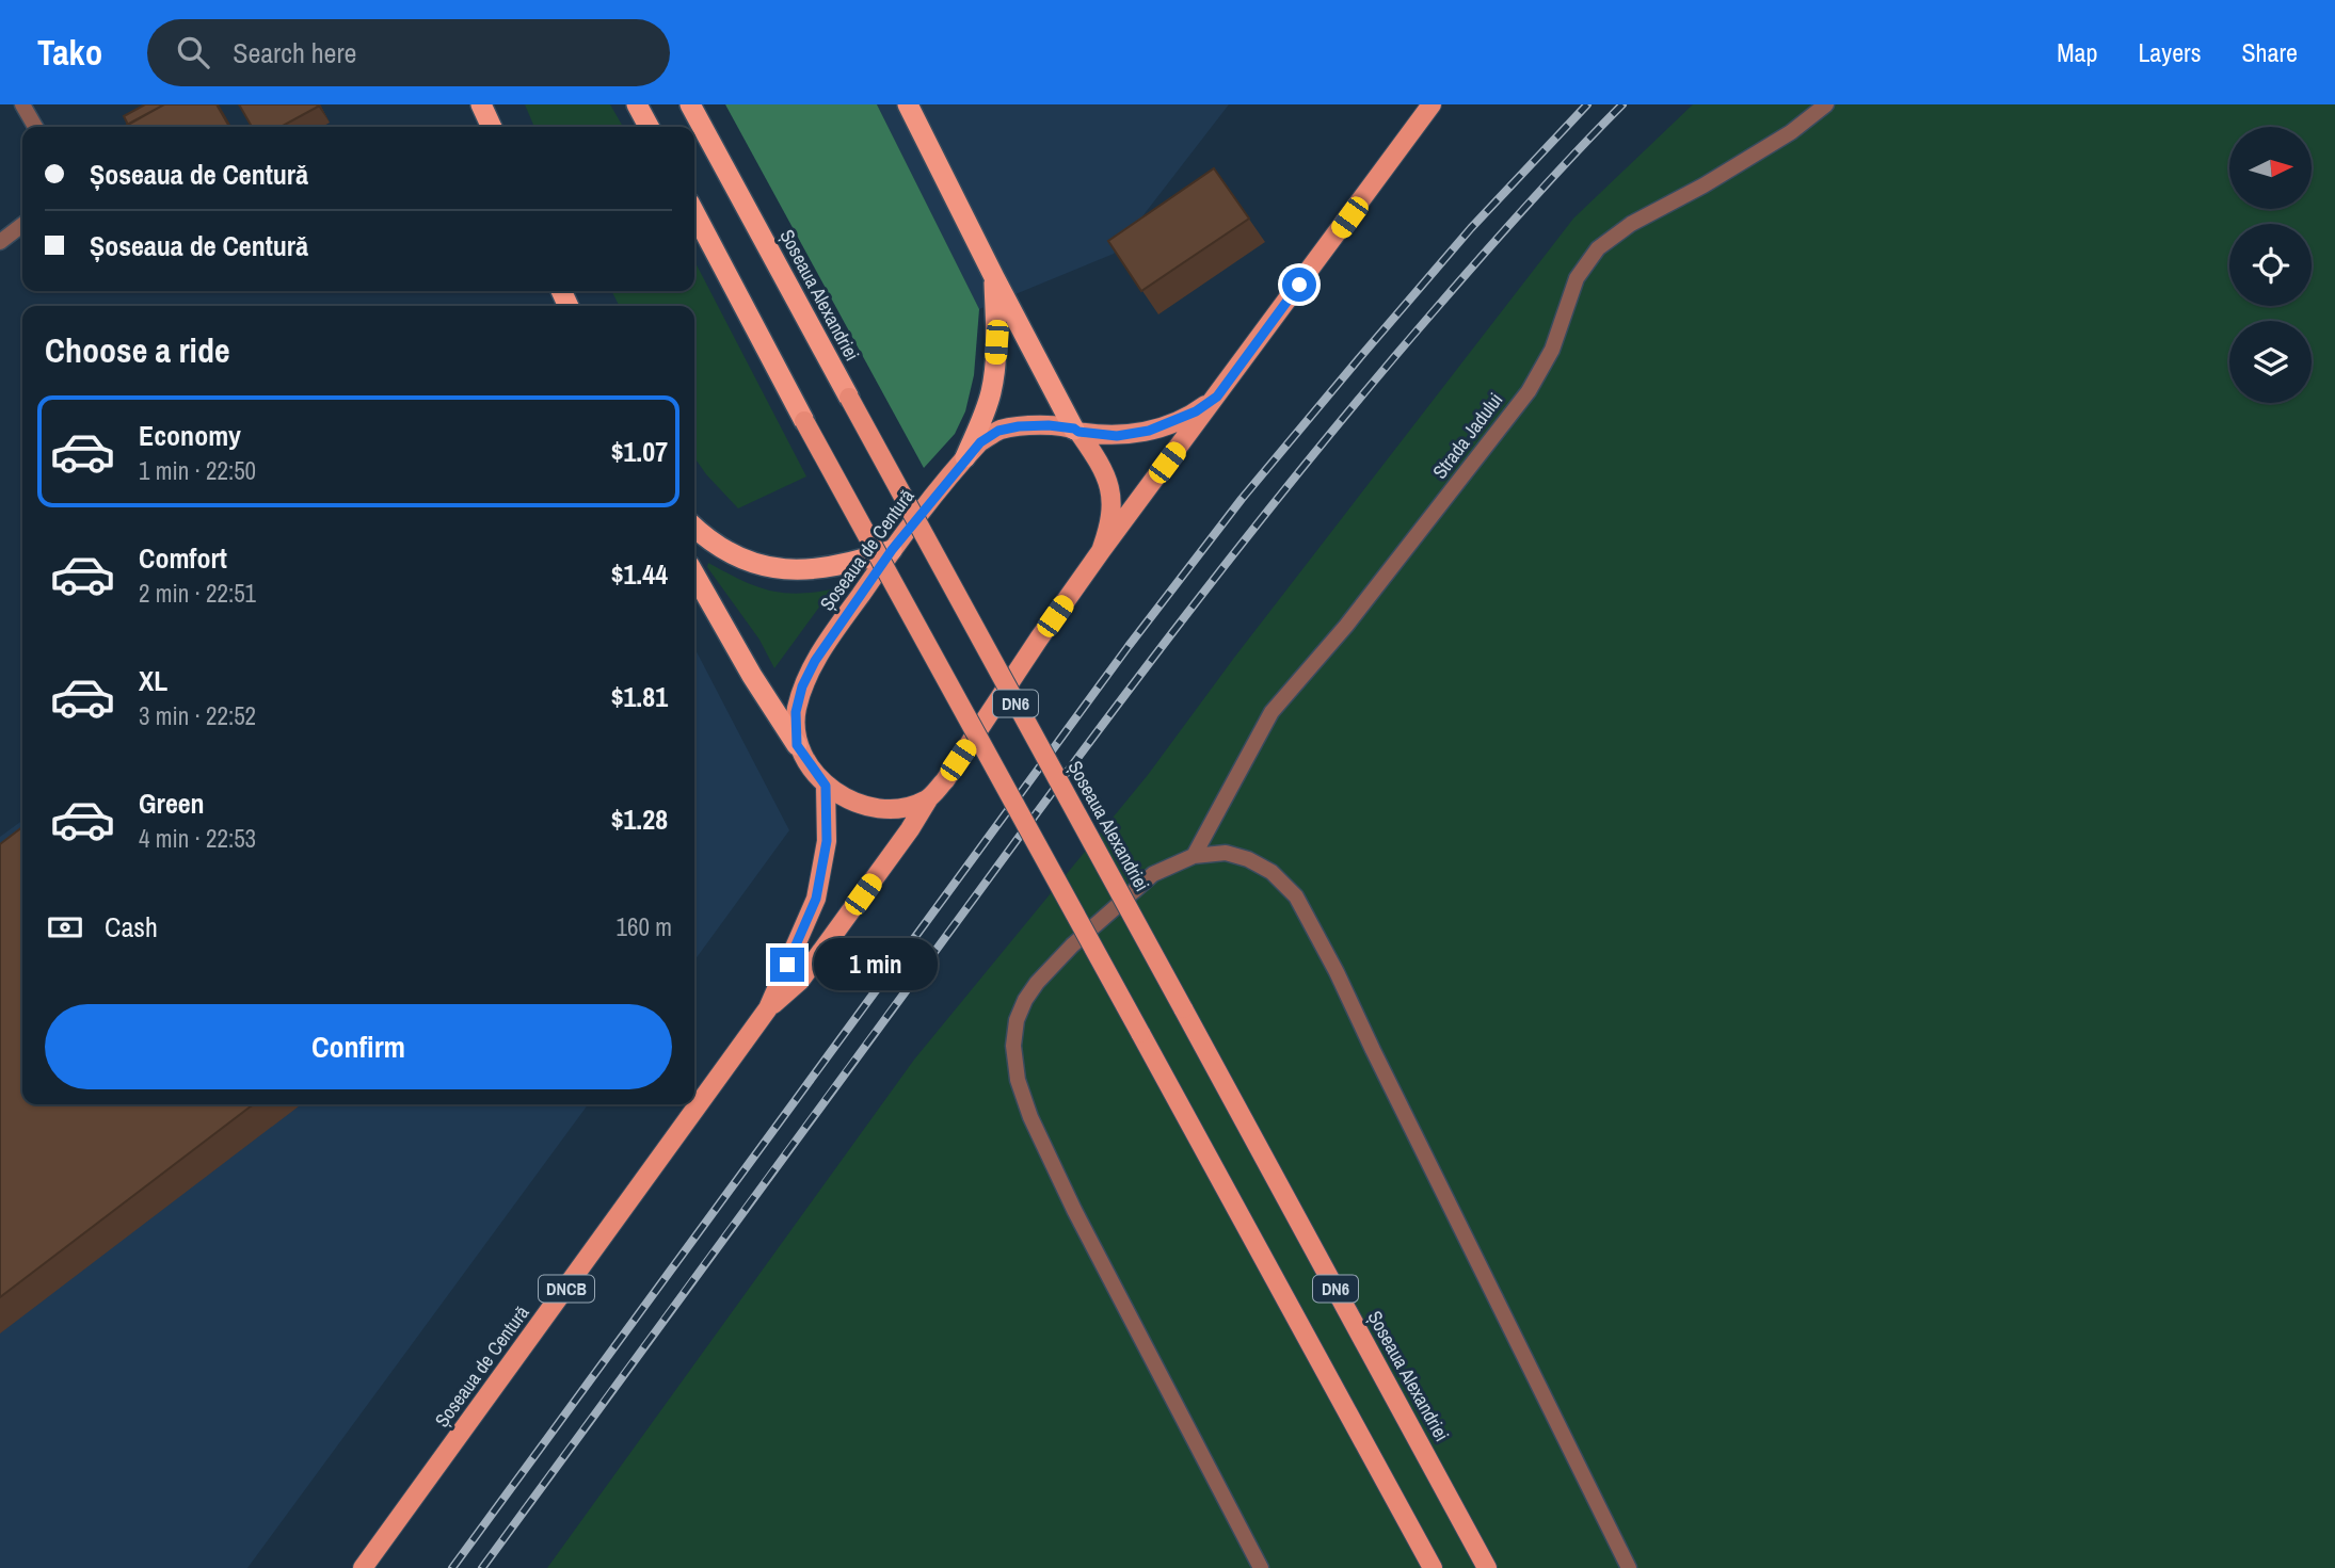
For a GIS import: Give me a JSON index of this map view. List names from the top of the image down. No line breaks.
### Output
{"streets":{"highway":["Șoseaua Alexandriei","DN6"],"main road":["Șoseaua de Centură","DNCB"],"street":["Strada Jadului"]},"north":"right","page":{"header":"Tako","search":"Search here","nav":["Map","Layers","Share"],"banner":["Șoseaua de Centură","Șoseaua de Centură"],"heading":"Choose a ride","list":[{"name":"Economy","note":"1 min · 22:50","value":"$1.07"},{"name":"Comfort","note":"2 min · 22:51","value":"$1.44"},{"name":"XL","note":"3 min · 22:52","value":"$1.81"},{"name":"Green","note":"4 min · 22:53","value":"$1.28"}],"pay":["Cash","160 m"],"bubble":"1 min","buttons":"Confirm"}}
